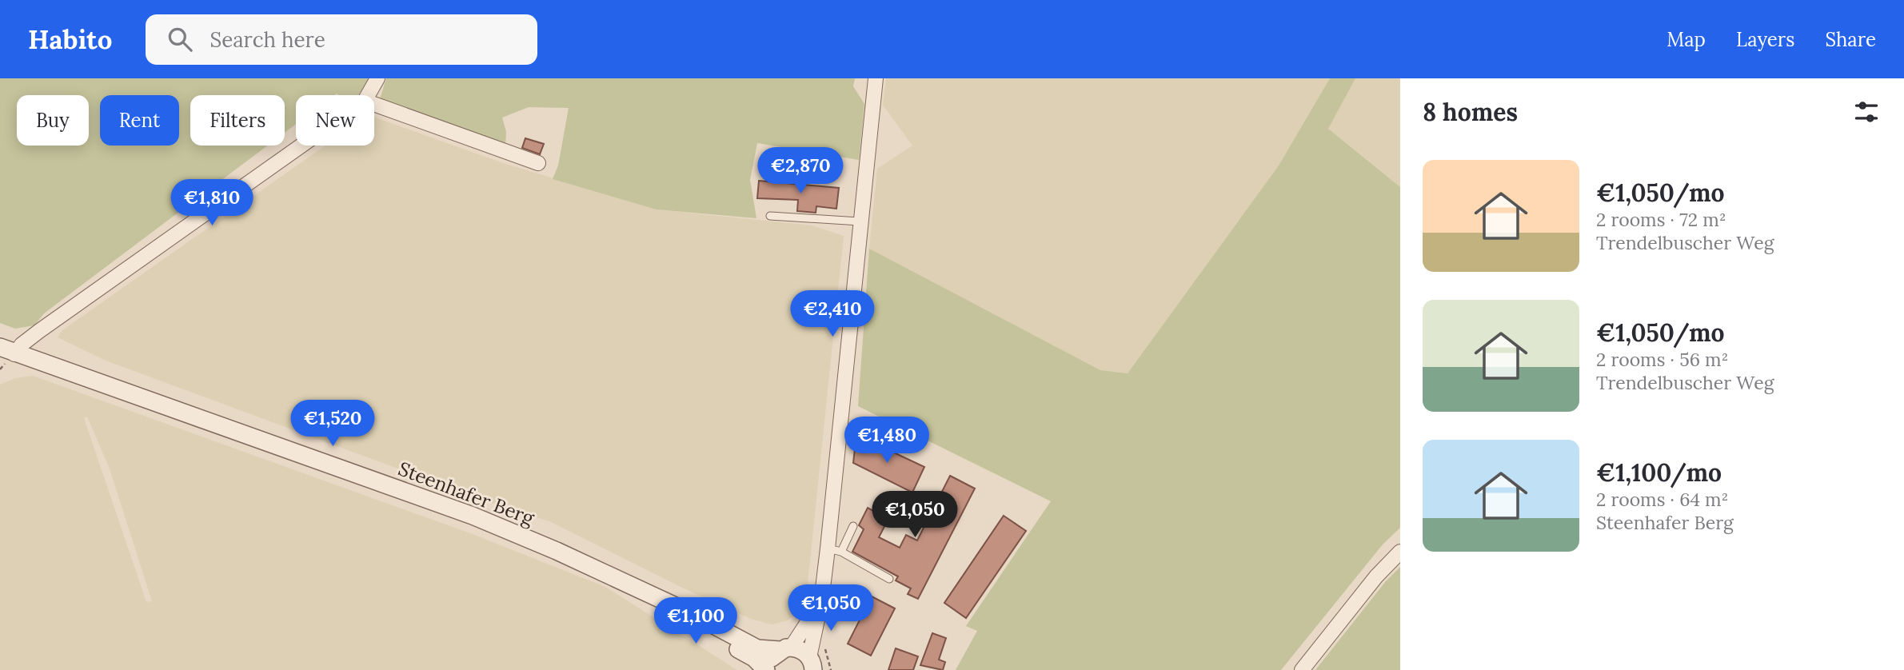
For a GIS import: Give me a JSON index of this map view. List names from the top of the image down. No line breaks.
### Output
{"streets":{"street":["Steenhafer Berg"]},"page":{"header":"Habito","search":"Search here","nav":["Map","Layers","Share"],"heading":"8 homes","chip":["Buy","Rent","Filters","New"],"list":[{"name":"€1,050/mo","note":"2 rooms · 72 m² · Trendelbuscher Weg"},{"name":"€1,050/mo","note":"2 rooms · 56 m² · Trendelbuscher Weg"},{"name":"€1,100/mo","note":"2 rooms · 64 m² · Steenhafer Berg"}],"price":["€2,870","€1,810","€2,410","€1,520","€1,480","€1,050","€1,050","€1,100"]}}
